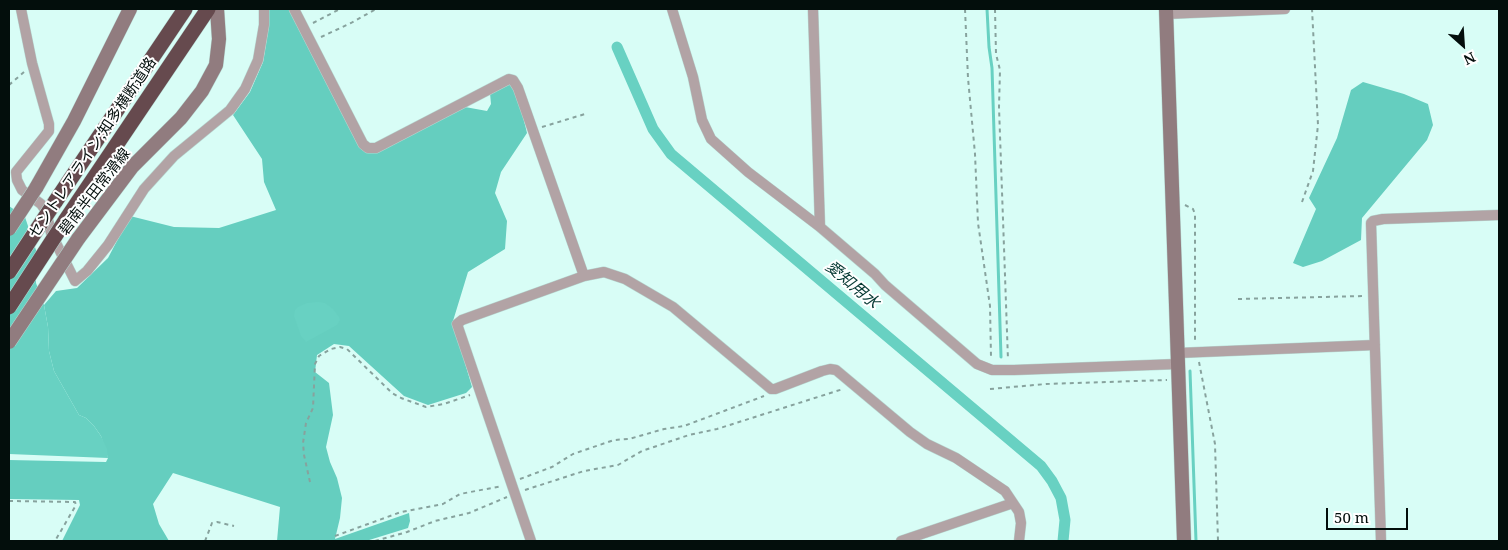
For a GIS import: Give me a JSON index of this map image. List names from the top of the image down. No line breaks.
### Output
{"streets":{"highway":["セントレアライン;知多横断道路"],"main road":["碧南半田常滑線"]},"water":["愛知用水"],"scale_bar":"50 m","north":"bottom right"}
